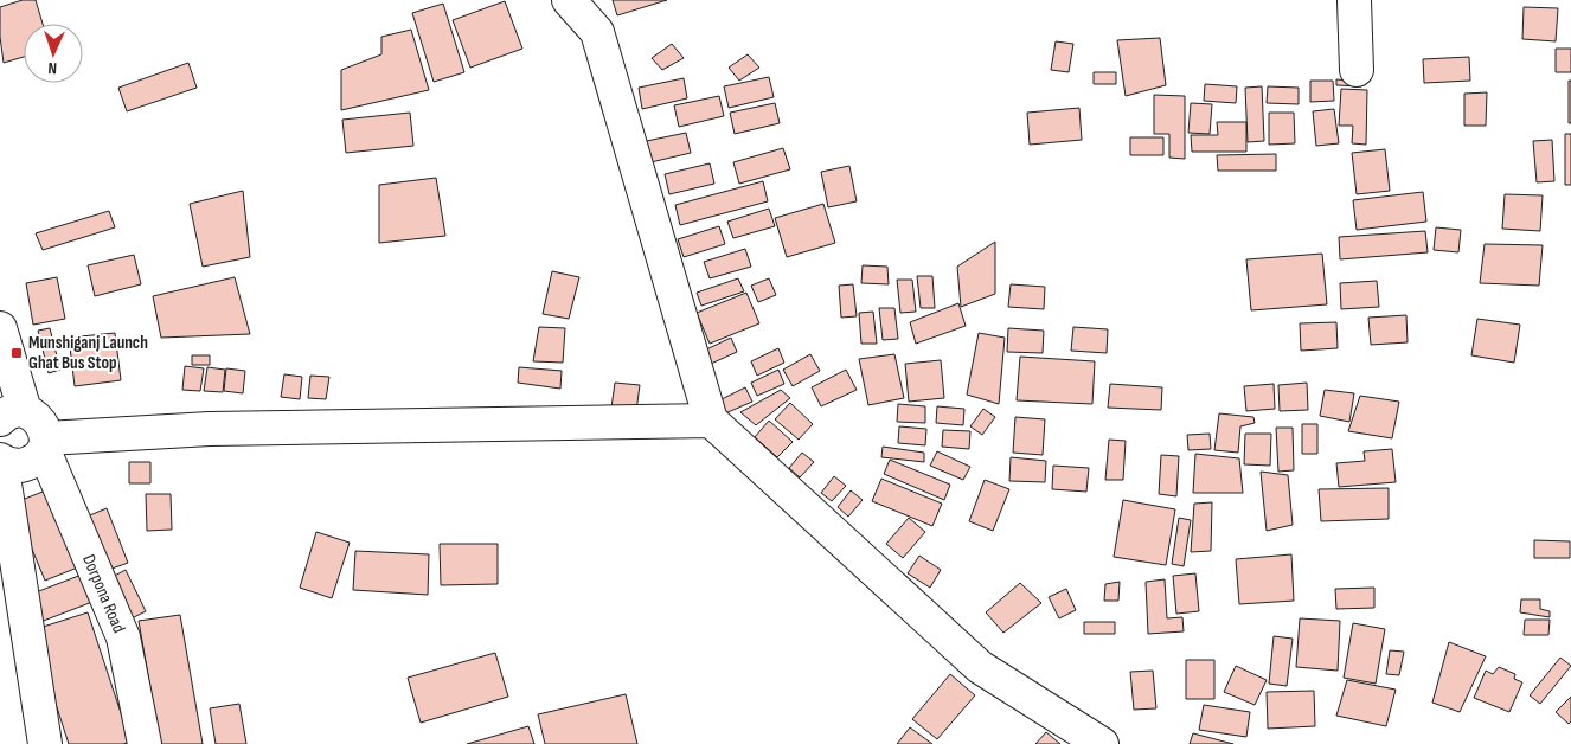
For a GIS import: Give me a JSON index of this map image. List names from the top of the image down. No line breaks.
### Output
{"streets":{"main road":["Dorpona Road"]},"places":{"transit":["Munshiganj Launch Ghat Bus Stop"]},"north":"bottom"}
